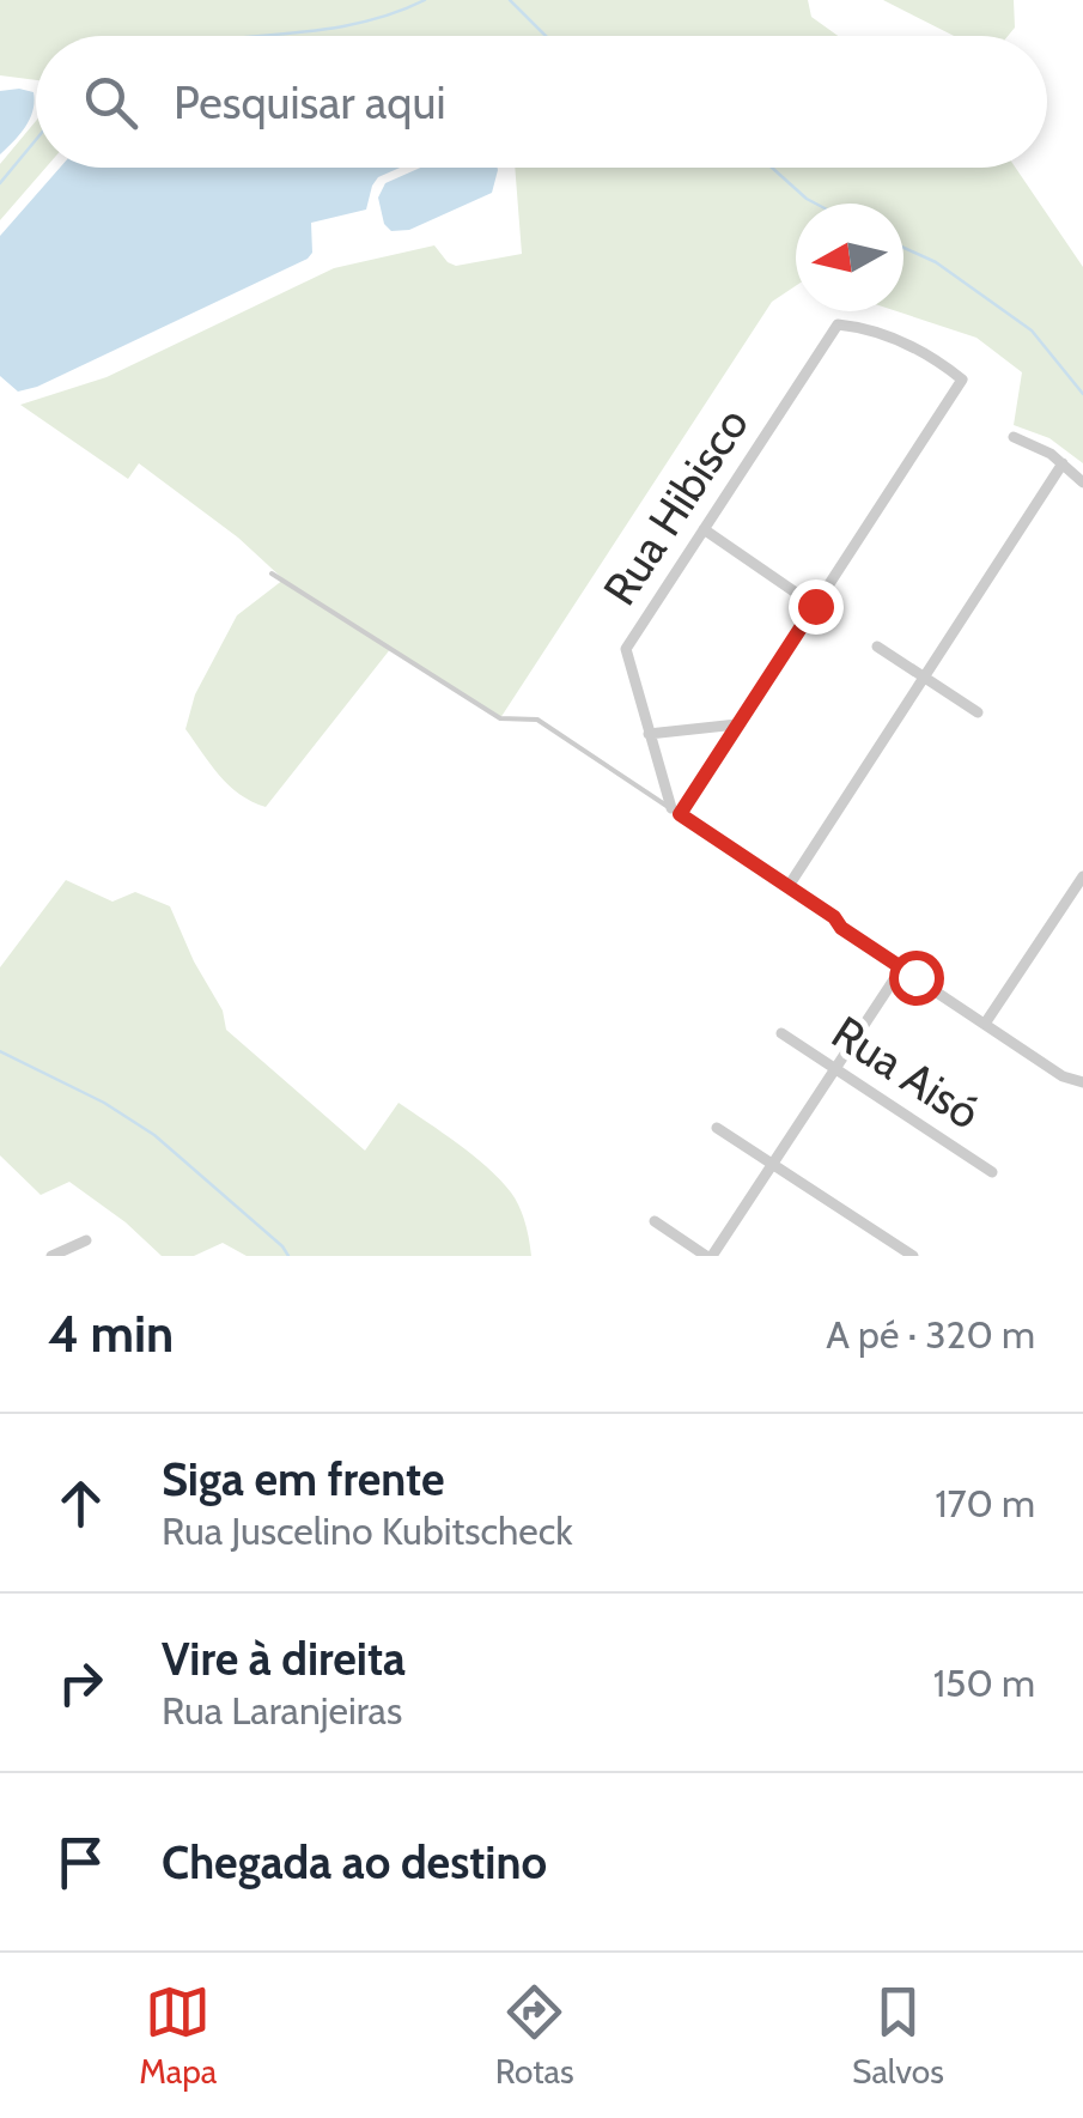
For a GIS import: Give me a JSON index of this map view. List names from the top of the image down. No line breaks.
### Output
{"streets":{"street":["Rua Hibisco","Rua Aisó"]},"north":"left","page":{"search":"Pesquisar aqui","heading":["4 min","A pé · 320 m"],"list":[["Siga em frente","Rua Juscelino Kubitscheck","170 m"],["Vire à direita","Rua Laranjeiras","150 m"],"Chegada ao destino"],"nav":["Mapa","Rotas","Salvos"]}}
